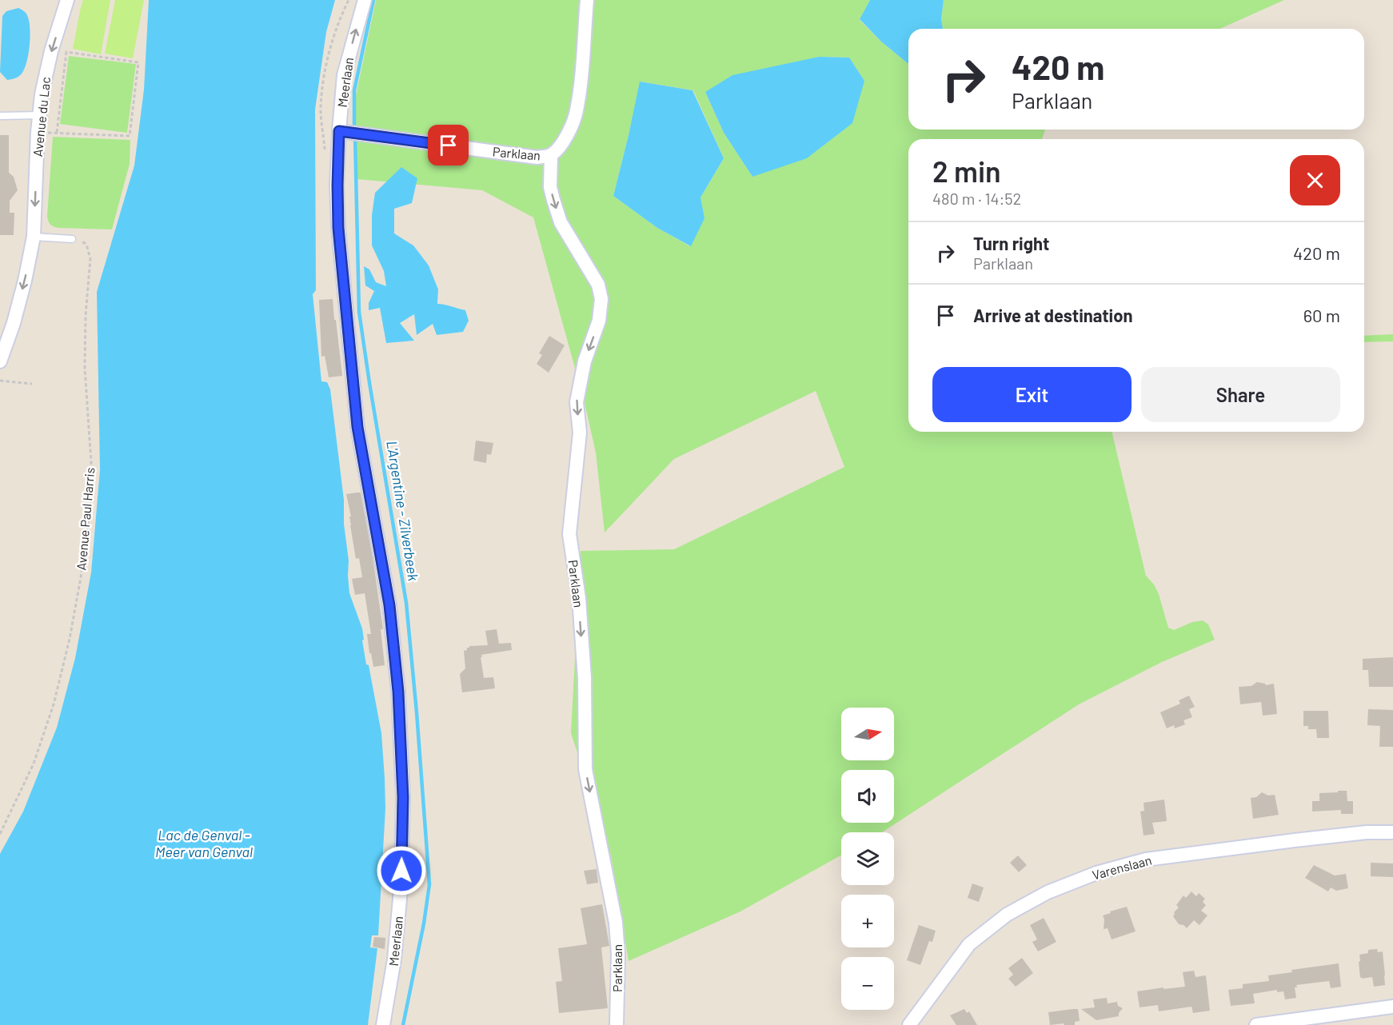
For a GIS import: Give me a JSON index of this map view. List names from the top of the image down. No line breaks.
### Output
{"streets":{"street":["Meerlaan","Avenue du Lac","Parklaan","Varenslaan"],"path":["Avenue Paul Harris"]},"crossings":[["Meerlaan","Parklaan"]],"one_way":["Avenue du Lac","Parklaan"],"water":["L'Argentine - Zilverbeek","Lac de Genval - Meer van Genval"],"north":"right","page":{"turn":["420 m","Parklaan"],"heading":["2 min","480 m · 14:52"],"list":[{"name":"Turn right","note":"Parklaan","value":"420 m"},{"name":"Arrive at destination","value":"60 m"}],"buttons":["Exit","Share"],"map_buttons":["+","−"]}}
